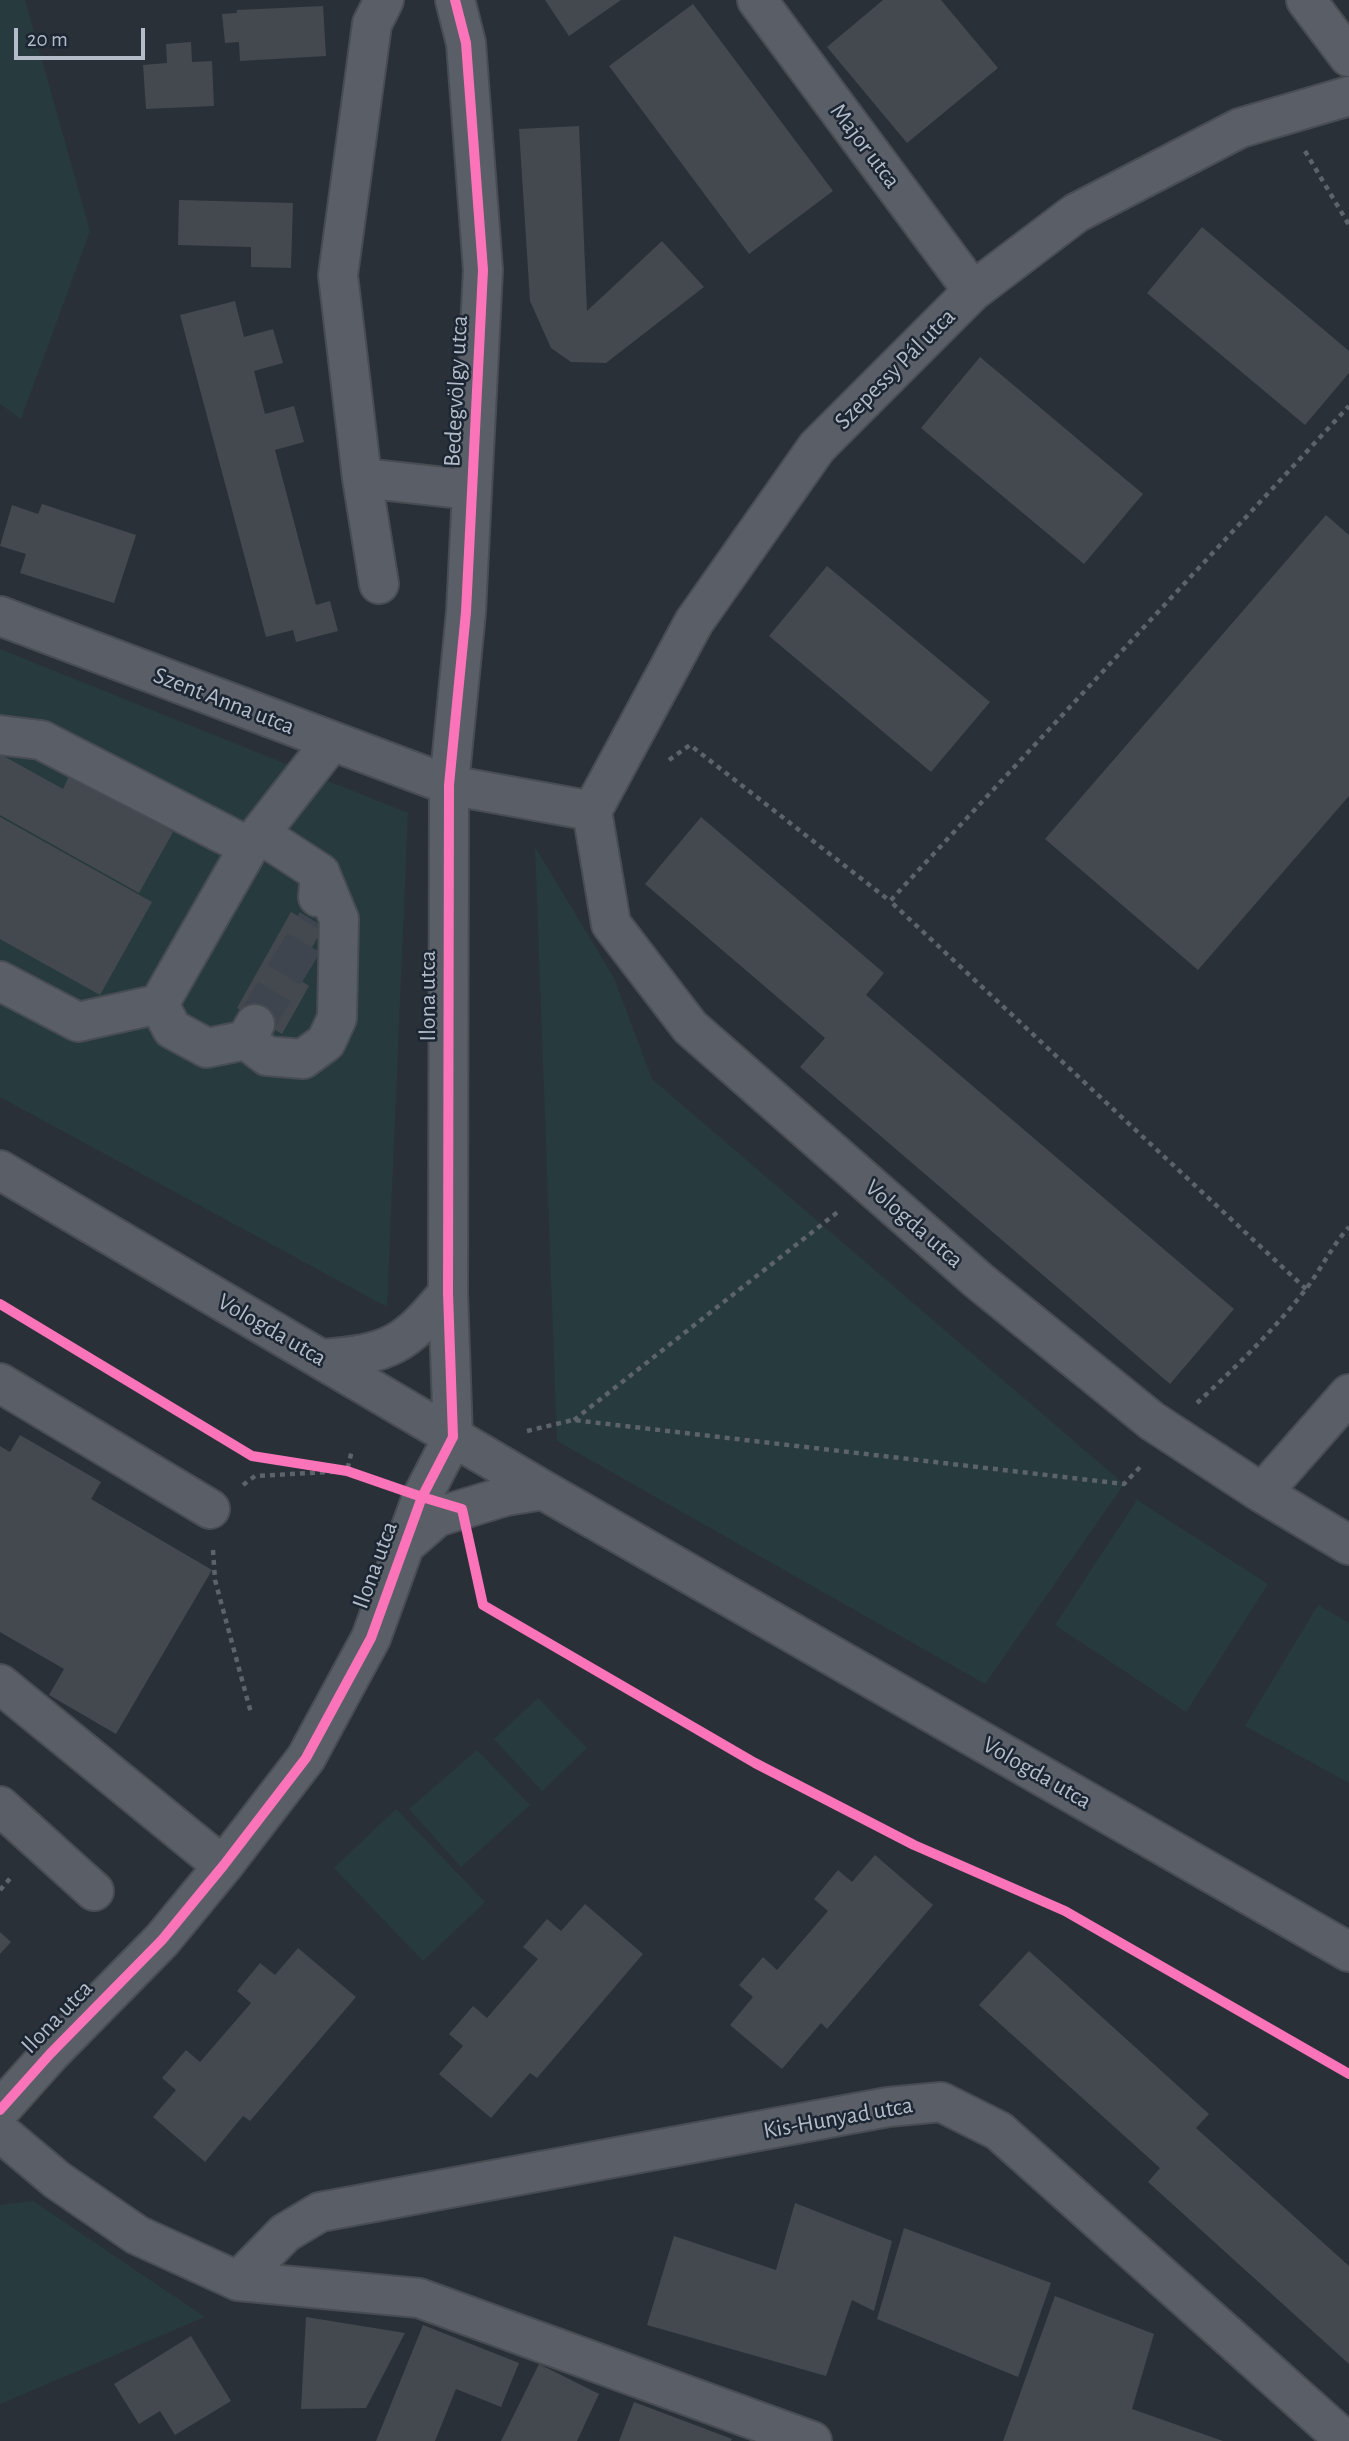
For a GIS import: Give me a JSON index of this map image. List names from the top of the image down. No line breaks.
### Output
{"streets":{"street":["Major utca","Szepessy Pál utca","Bedegvölgy utca","Szent Anna utca","Ilona utca","Vologda utca","Kis-Hunyad utca"]},"crossings":[["Major utca","Szepessy Pál utca"],["Szepessy Pál utca","Szent Anna utca"],["Szepessy Pál utca","Vologda utca"],["Bedegvölgy utca","Szent Anna utca"],["Bedegvölgy utca","Ilona utca"],["Szent Anna utca","Ilona utca"],["Szent Anna utca","Vologda utca"],["Ilona utca","Vologda utca"]],"scale_bar":"20 m"}
